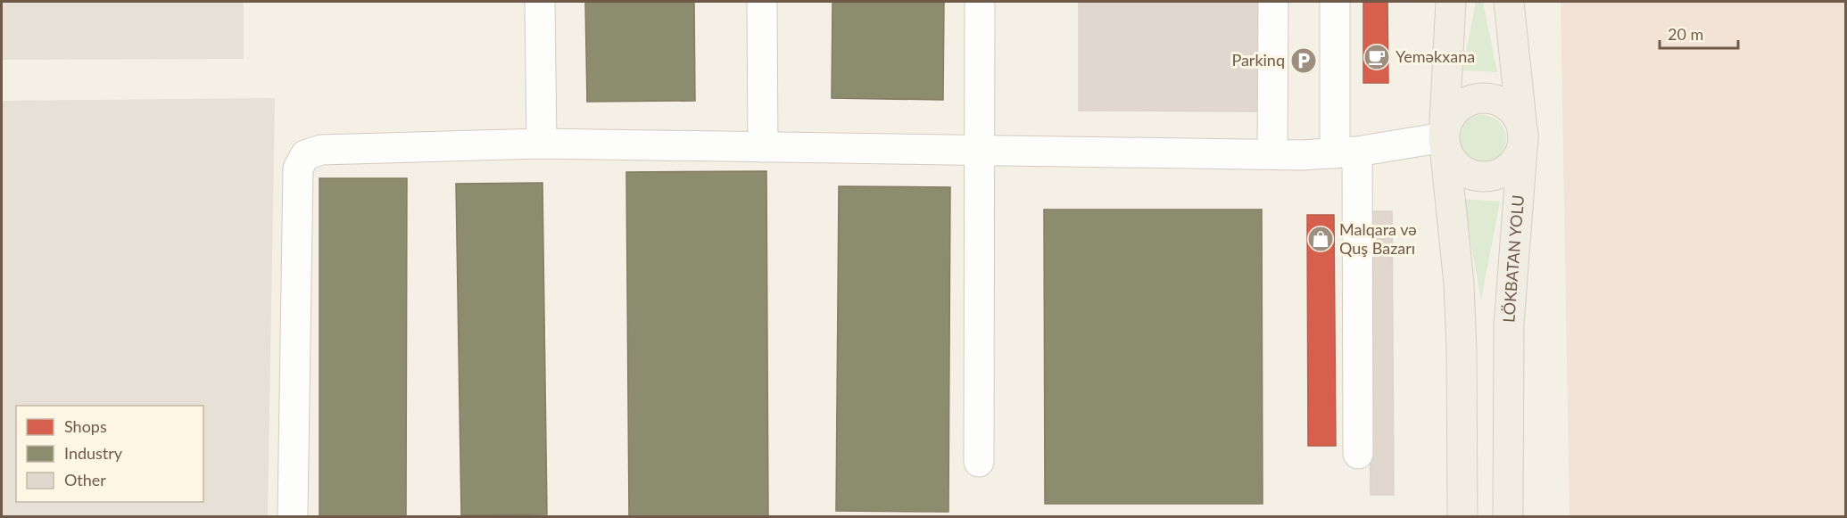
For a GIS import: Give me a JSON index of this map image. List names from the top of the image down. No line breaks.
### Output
{"streets":{"main road":["LÖKBATAN YOLU"]},"places":{"cafe":["Yeməkxana"],"parking":["Parkinq"],"shop":["Malqara və Quş Bazarı"]},"legend":["Shops","Industry","Other"],"scale_bar":"20 m"}
